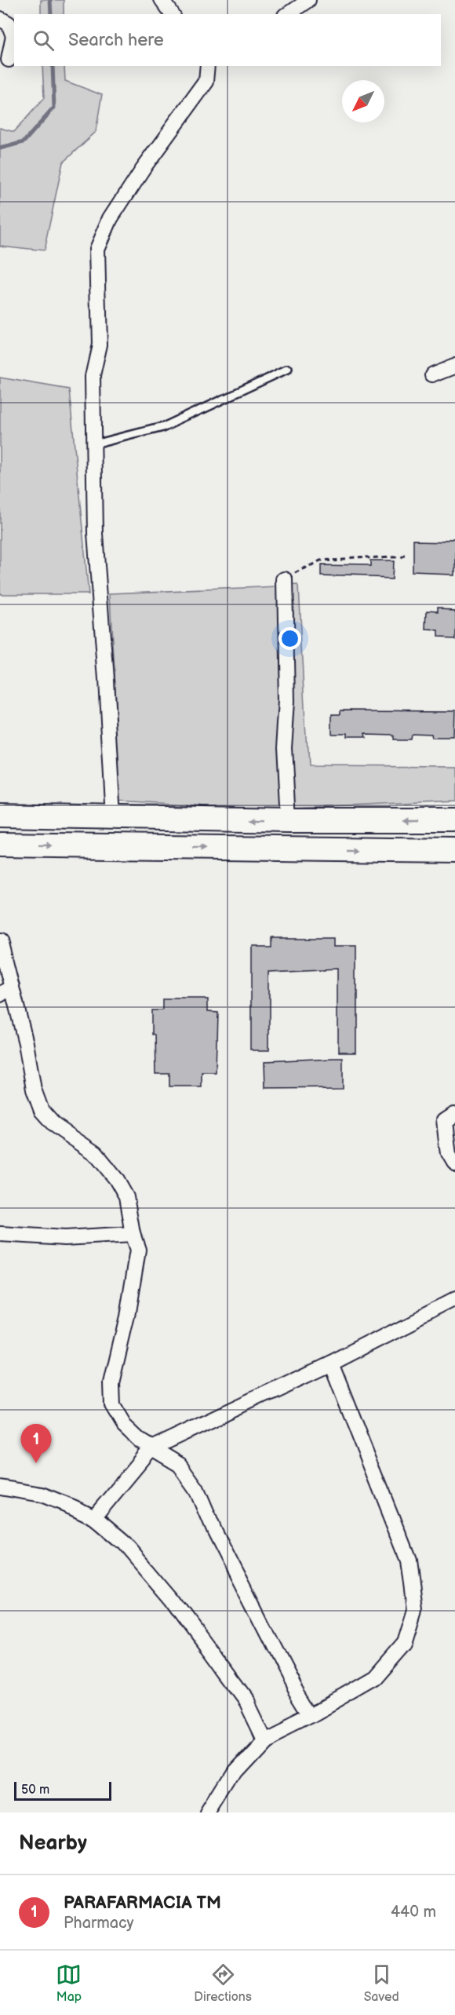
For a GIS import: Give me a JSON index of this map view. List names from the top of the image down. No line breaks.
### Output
{"scale_bar":"50 m","north":"bottom left","page":{"search":"Search here","pins":"1","scale":"50 m","heading":"Nearby","list":[{"mark":"1","name":"PARAFARMACIA TM","note":"Pharmacy","value":"440 m"}],"nav":["Map","Directions","Saved"]}}
